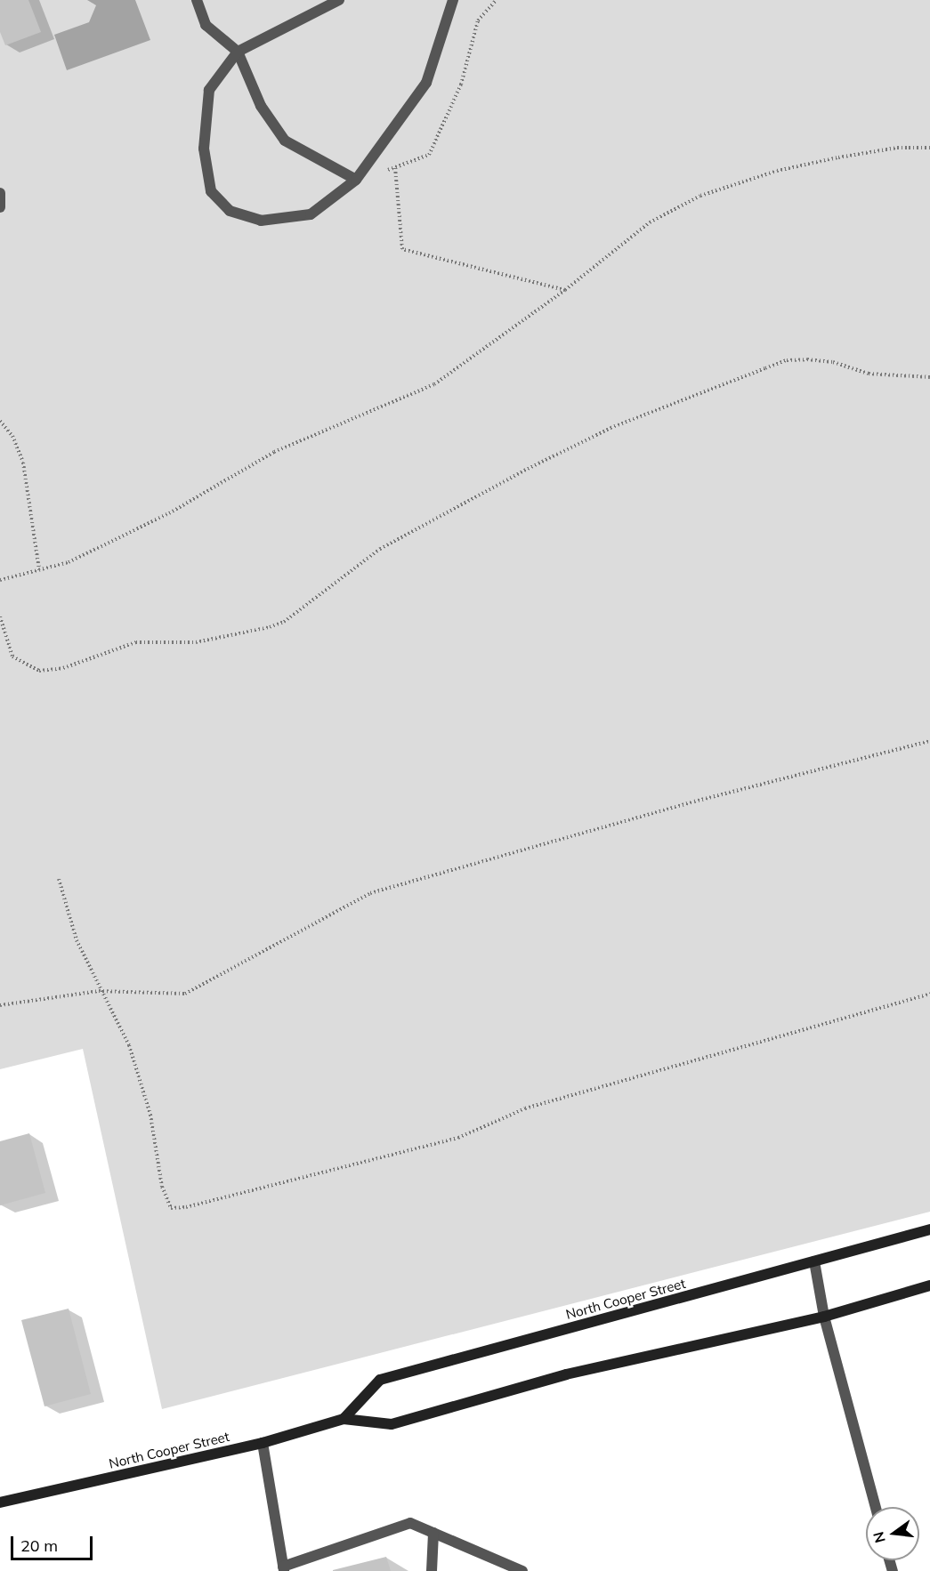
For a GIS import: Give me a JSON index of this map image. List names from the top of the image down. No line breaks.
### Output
{"streets":{"main road":["North Cooper Street"]},"scale_bar":"20 m","north":"left"}
